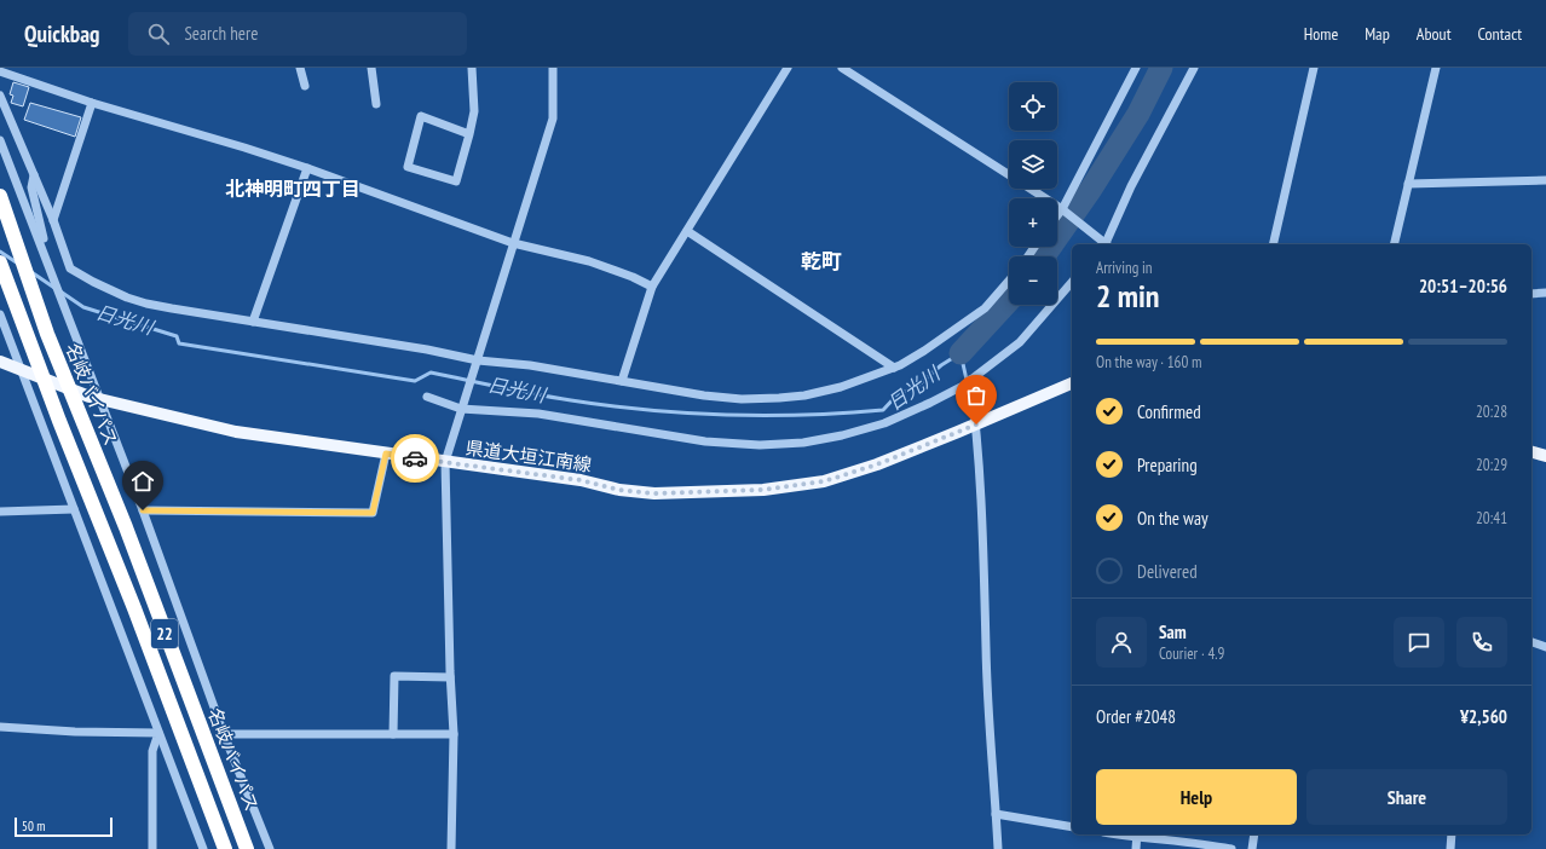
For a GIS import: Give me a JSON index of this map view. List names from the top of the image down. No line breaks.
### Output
{"streets":{"highway":["名岐バイパス","22"],"main road":["県道大垣江南線"]},"districts":["北神明町四丁目","乾町"],"water":["日光川"],"scale_bar":"50 m","page":{"header":"Quickbag","search":"Search here","nav":["Home","Map","About","Contact"],"map_buttons":["+","−"],"heading":["2 min","Arriving in","20:51–20:56"],"panel":["Sam","Courier · 4.9","Order #2048","¥2,560"],"bar":"On the way · 160 m","list":[["Confirmed","20:28"],["Preparing","20:29"],["On the way","20:41"],"Delivered"],"buttons":["Help","Share"],"scale":"50 m"}}
